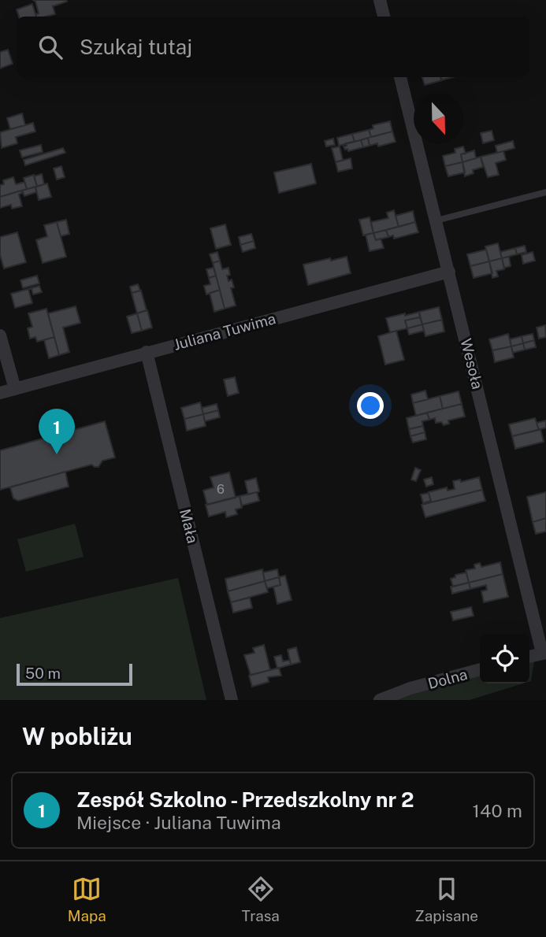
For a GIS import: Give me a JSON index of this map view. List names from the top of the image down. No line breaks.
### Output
{"streets":{"street":["Juliana Tuwima","Wesoła","Mała","Dolna"]},"crossings":[["Juliana Tuwima","Wesoła"],["Juliana Tuwima","Mała"]],"house_numbers":["6"],"scale_bar":"50 m","north":"bottom","page":{"search":"Szukaj tutaj","pins":"1","scale":"50 m","heading":"W pobliżu","list":[{"mark":"1","name":"Zespół Szkolno - Przedszkolny nr 2","note":"Miejsce · Juliana Tuwima","value":"140 m"}],"nav":["Mapa","Trasa","Zapisane"]}}
